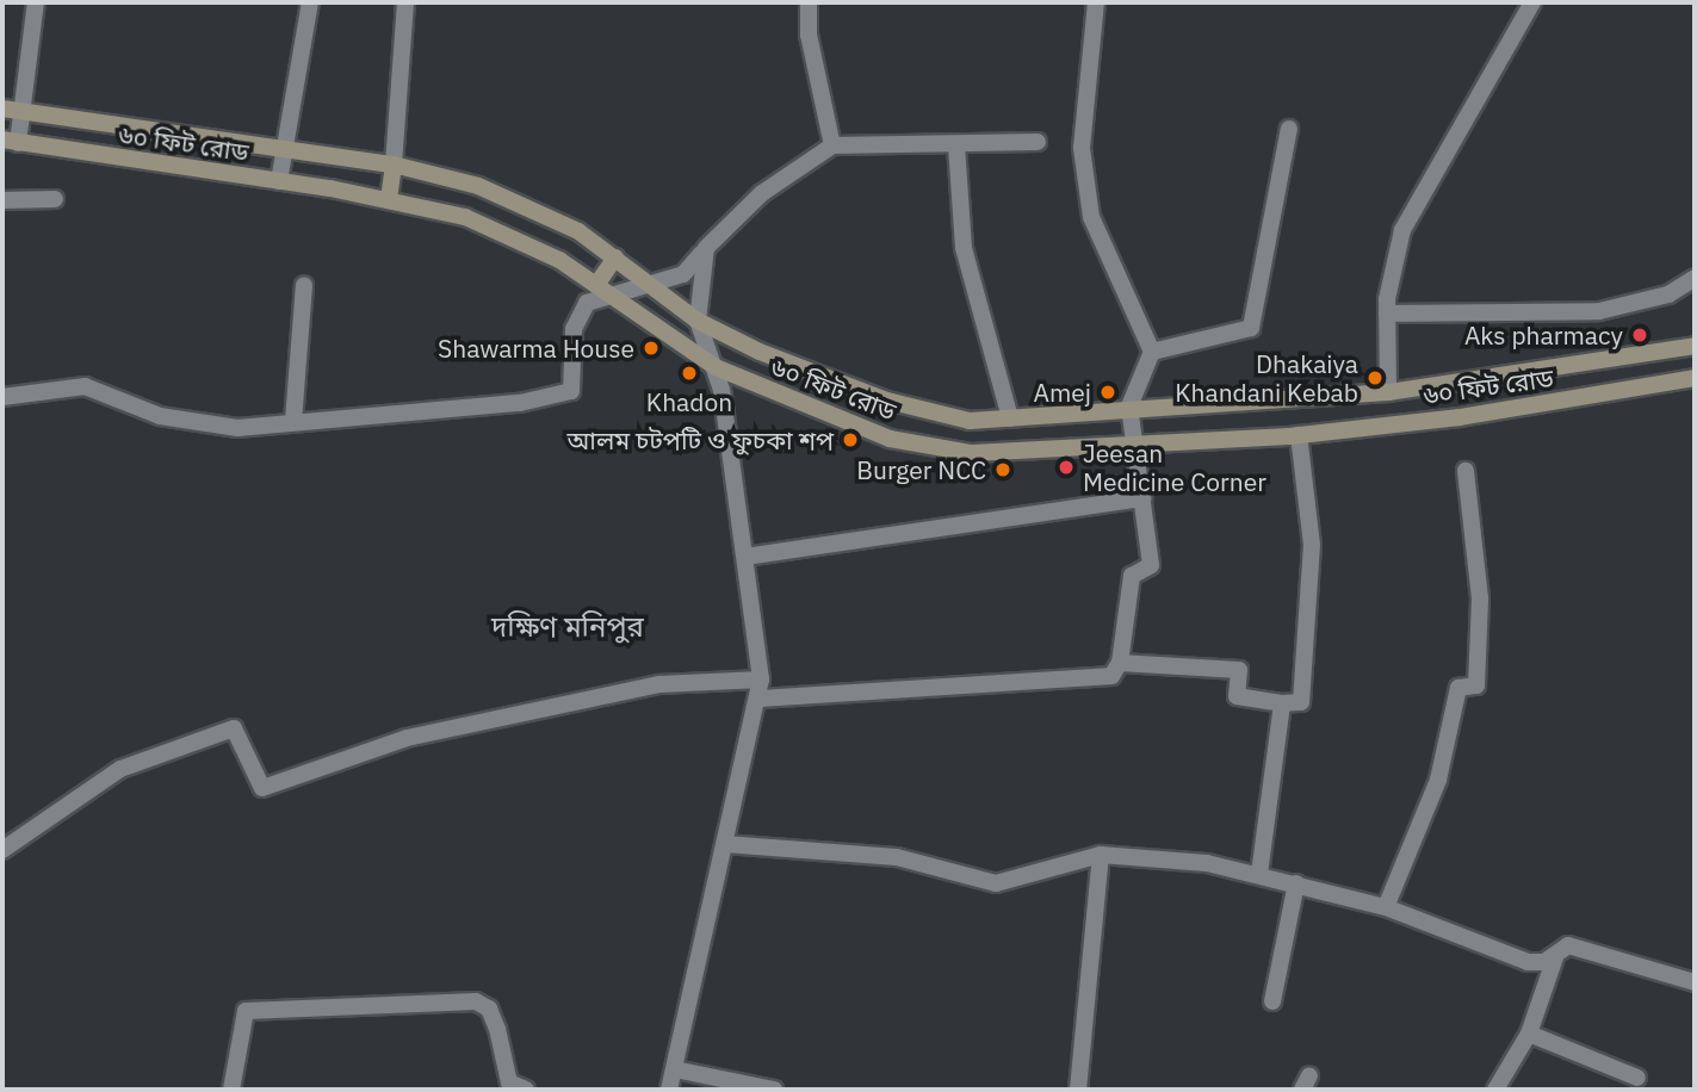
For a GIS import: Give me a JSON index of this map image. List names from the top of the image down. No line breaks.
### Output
{"streets":{"street":["৬০ ফিট রোড"]},"districts":["দক্ষিণ মনিপুর"],"places":["Aks pharmacy","Shawarma House","Khadon","Dhakaiya Khandani Kebab","Amej","আলম চটপটি ও ফুচকা শপ","Jeesan Medicine Corner","Burger NCC"]}
